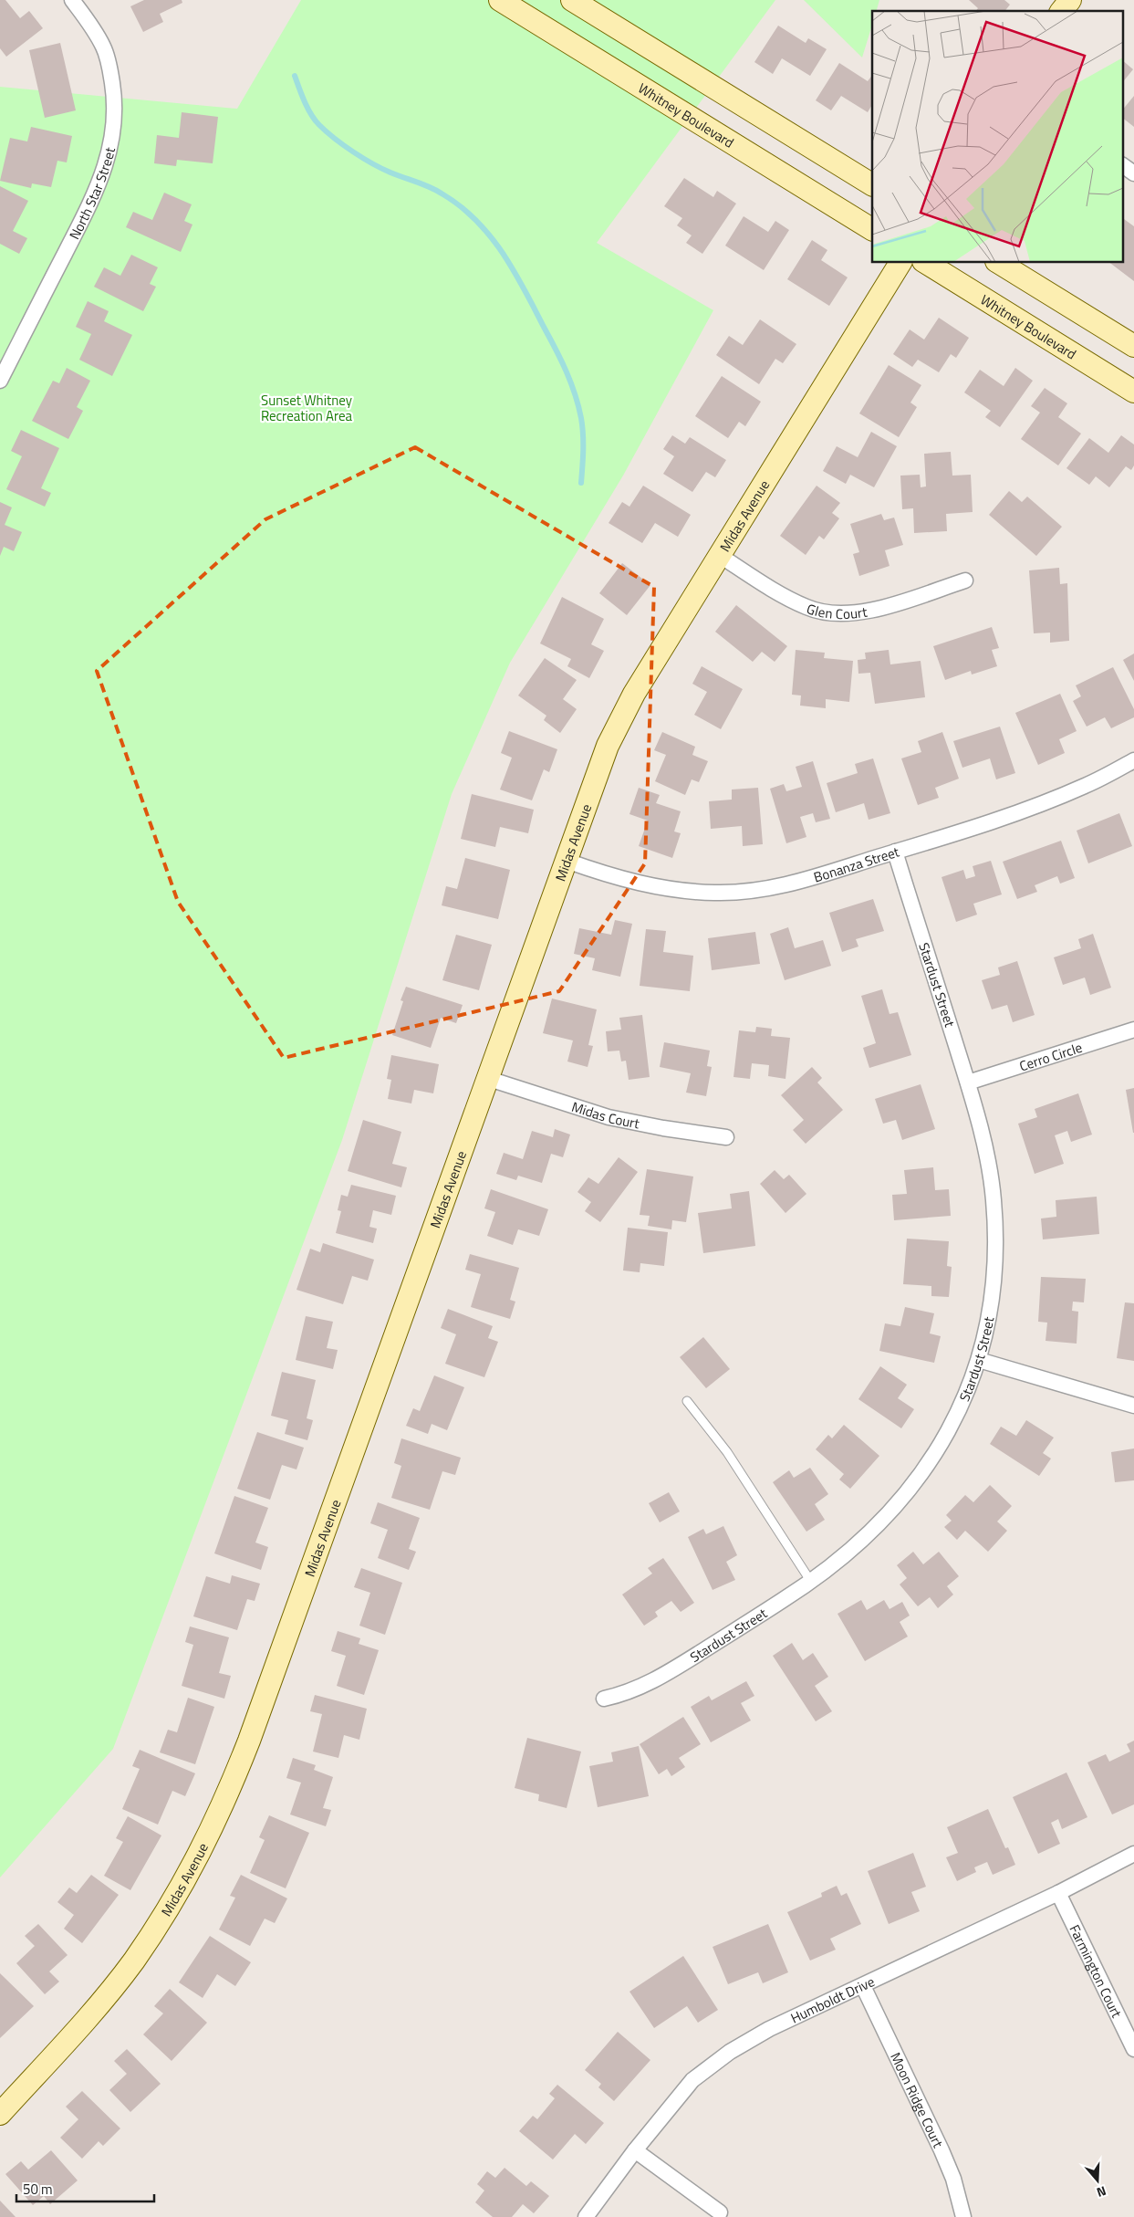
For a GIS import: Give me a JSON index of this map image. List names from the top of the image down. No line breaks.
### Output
{"streets":{"street":["Whitney Boulevard","North Star Street","Midas Avenue","Glen Court","Bonanza Street","Stardust Street","Cerro Circle","Midas Court","Farmington Court","Humboldt Drive","Moon Ridge Court"]},"crossings":[["Midas Avenue","Glen Court"],["Midas Avenue","Bonanza Street"],["Midas Avenue","Midas Court"],["Bonanza Street","Stardust Street"],["Stardust Street","Cerro Circle"],["Farmington Court","Humboldt Drive"],["Humboldt Drive","Moon Ridge Court"]],"parks":["Sunset Whitney Recreation Area"],"scale_bar":"50 m","north":"bottom"}
